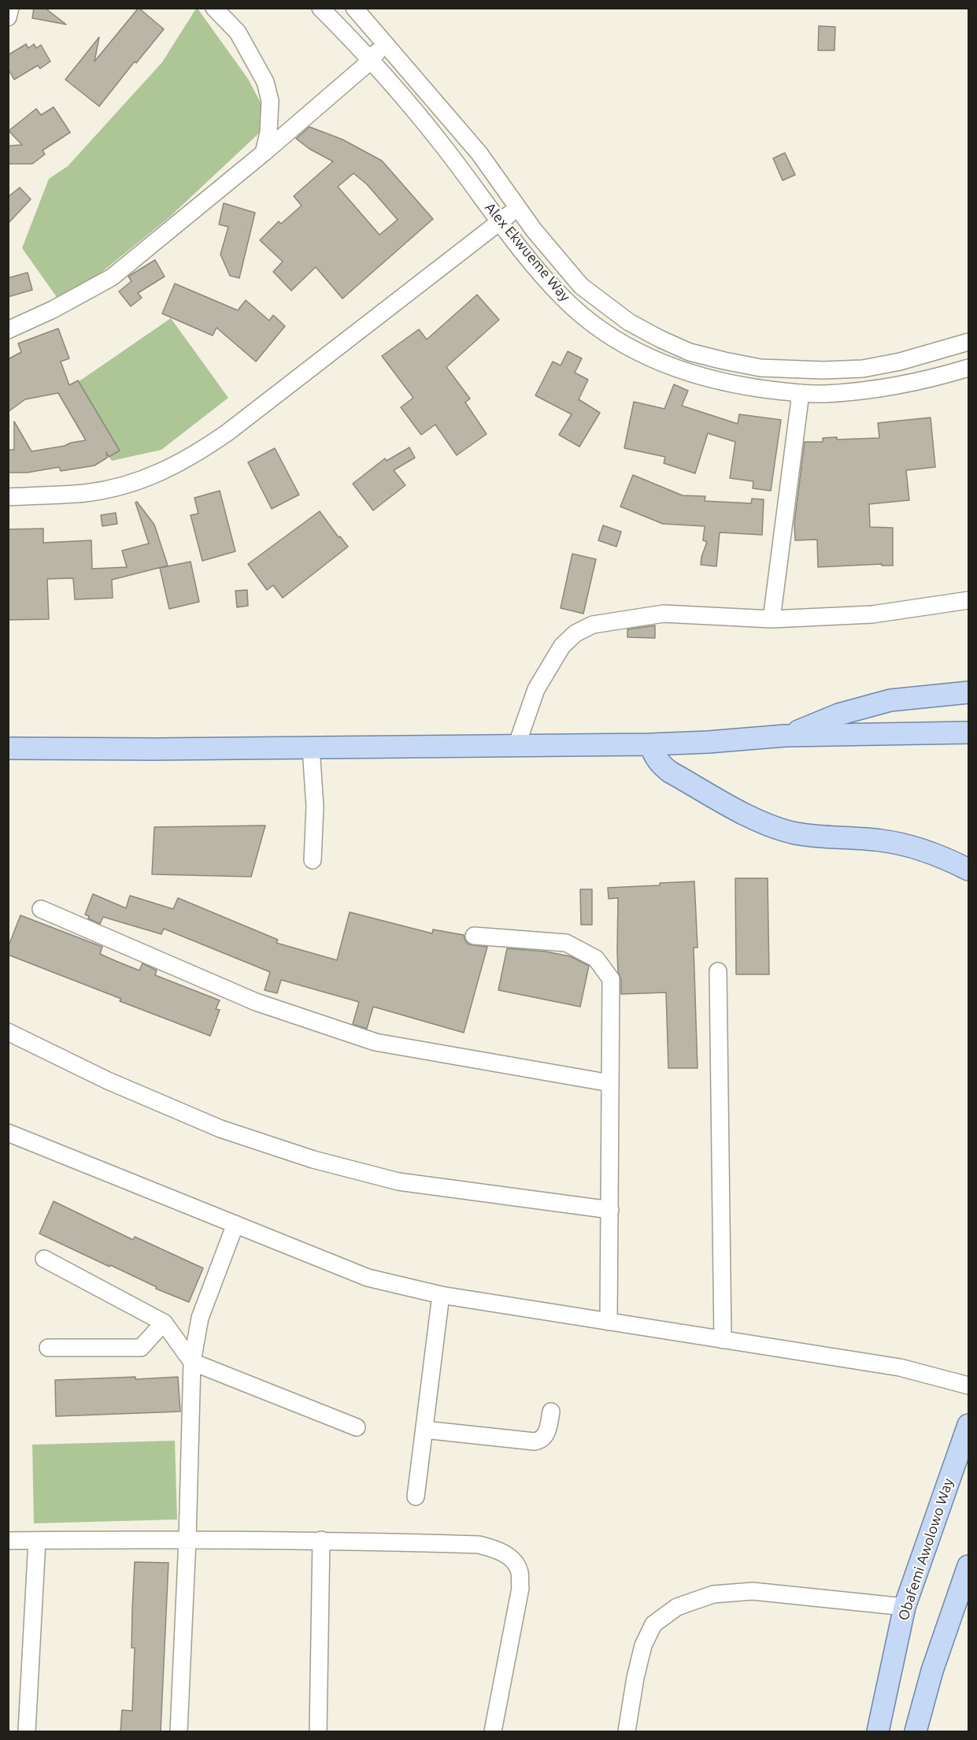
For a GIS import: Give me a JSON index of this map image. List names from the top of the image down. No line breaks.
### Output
{"streets":{"main road":["Obafemi Awolowo Way"],"street":["Alex Ekwueme Way"]}}
